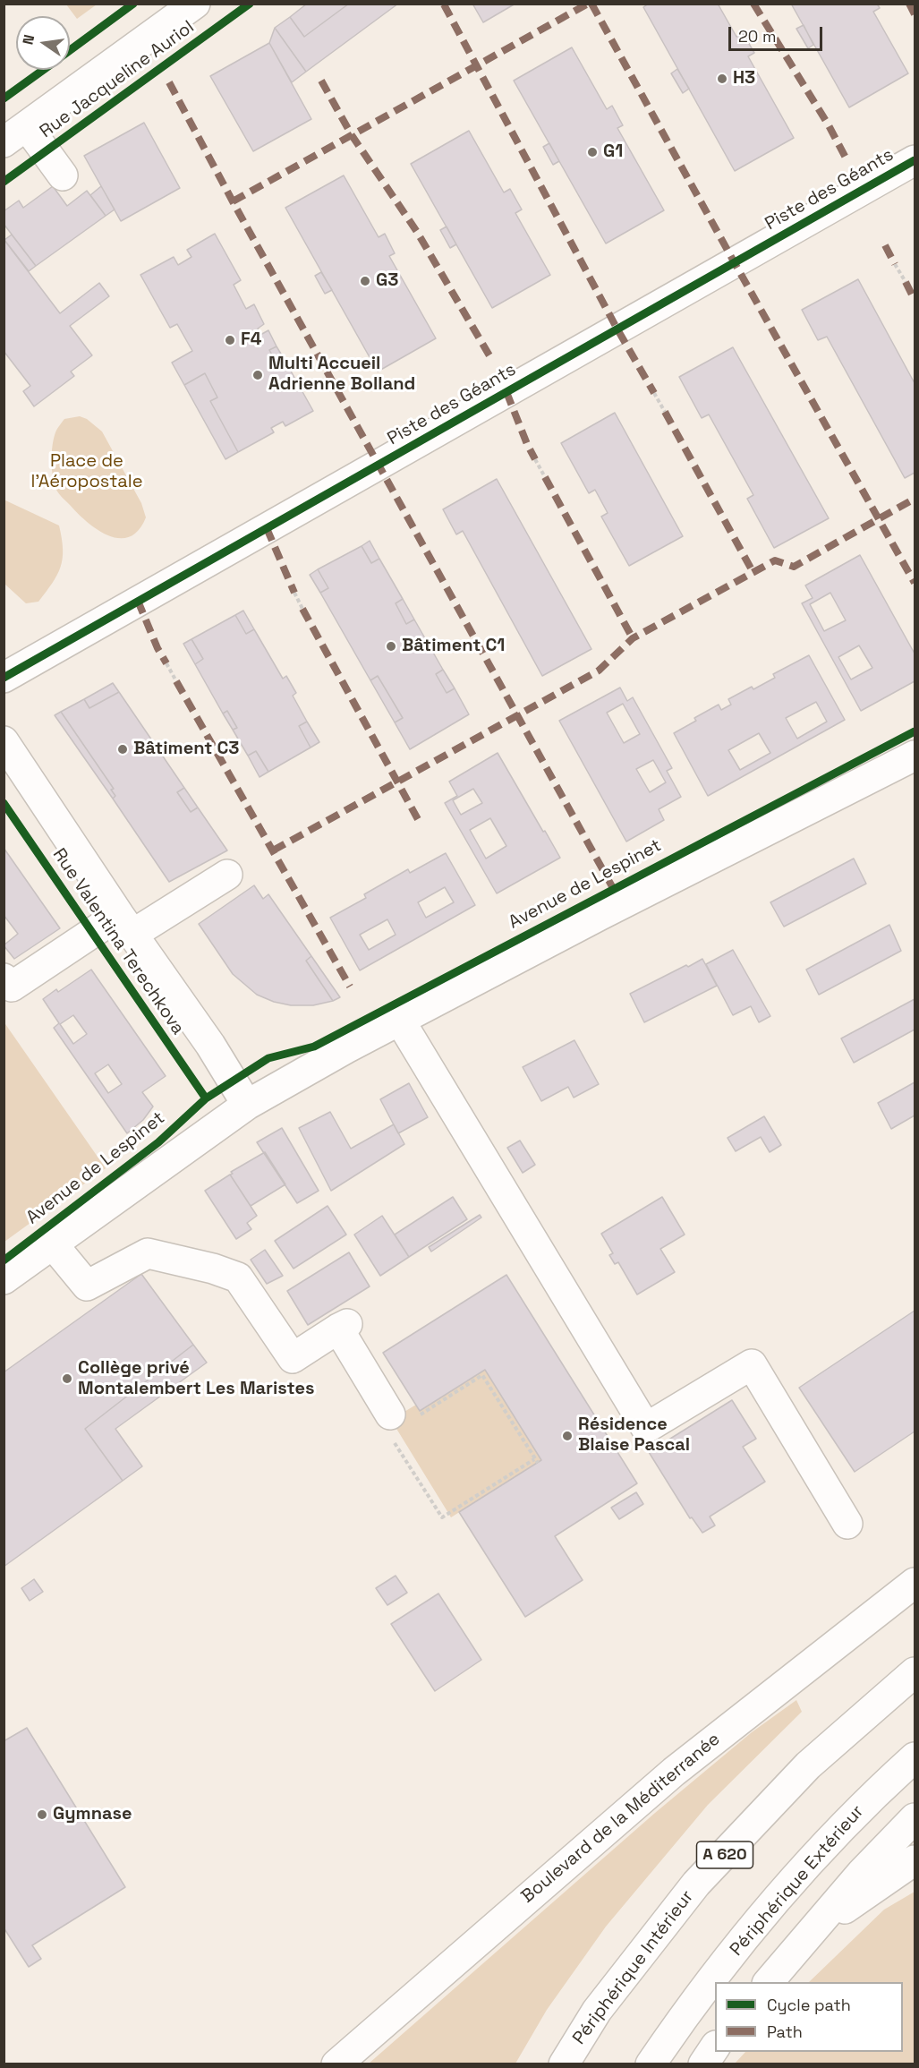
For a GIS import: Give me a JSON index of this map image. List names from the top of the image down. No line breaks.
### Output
{"streets":{"main road":["Rue Jacqueline Auriol","Piste des Géants","Avenue de Lespinet","Rue Valentina Terechkova","Boulevard de la Méditerranée","A 620","Périphérique Extérieur","Périphérique Intérieur"]},"crossings":[["Avenue de Lespinet","Rue Valentina Terechkova"]],"parks":["Place de l'Aéropostale"],"places":["H3","G1","G3","F4","Multi Accueil Adrienne Bolland","Bâtiment C1","Bâtiment C3","Collège privé Montalembert Les Maristes","Résidence Blaise Pascal","Gymnase"],"legend":["Cycle path","Path"],"scale_bar":"20 m","north":"left"}
